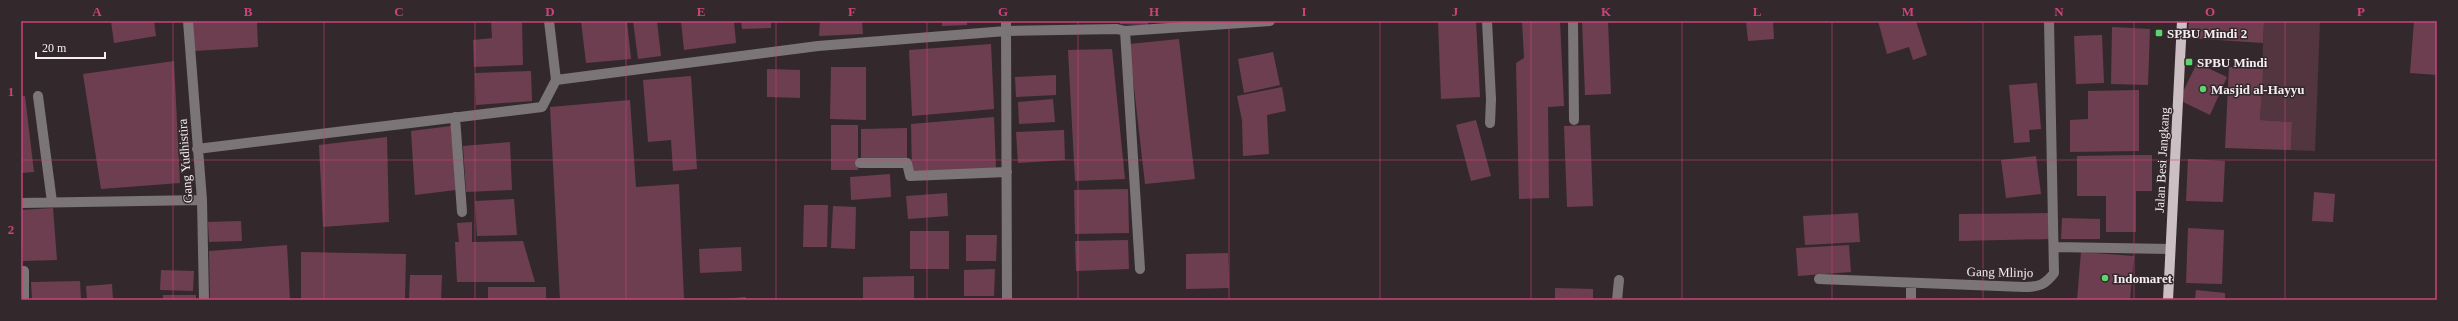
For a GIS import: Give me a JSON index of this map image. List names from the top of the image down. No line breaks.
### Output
{"streets":{"main road":["Jalan Besi Jangkang"],"street":["Gang Yudhistira","Gang Mlinjo"]},"places":{"transit":["SPBU Mindi 2","SPBU Mindi"],"other":["Masjid al-Hayyu","Indomaret"]},"scale_bar":"20 m","grid":{"columns":["A","B","C","D","E","F","G","H","I","J","K","L","M","N","O","P"],"rows":["1","2"]}}
